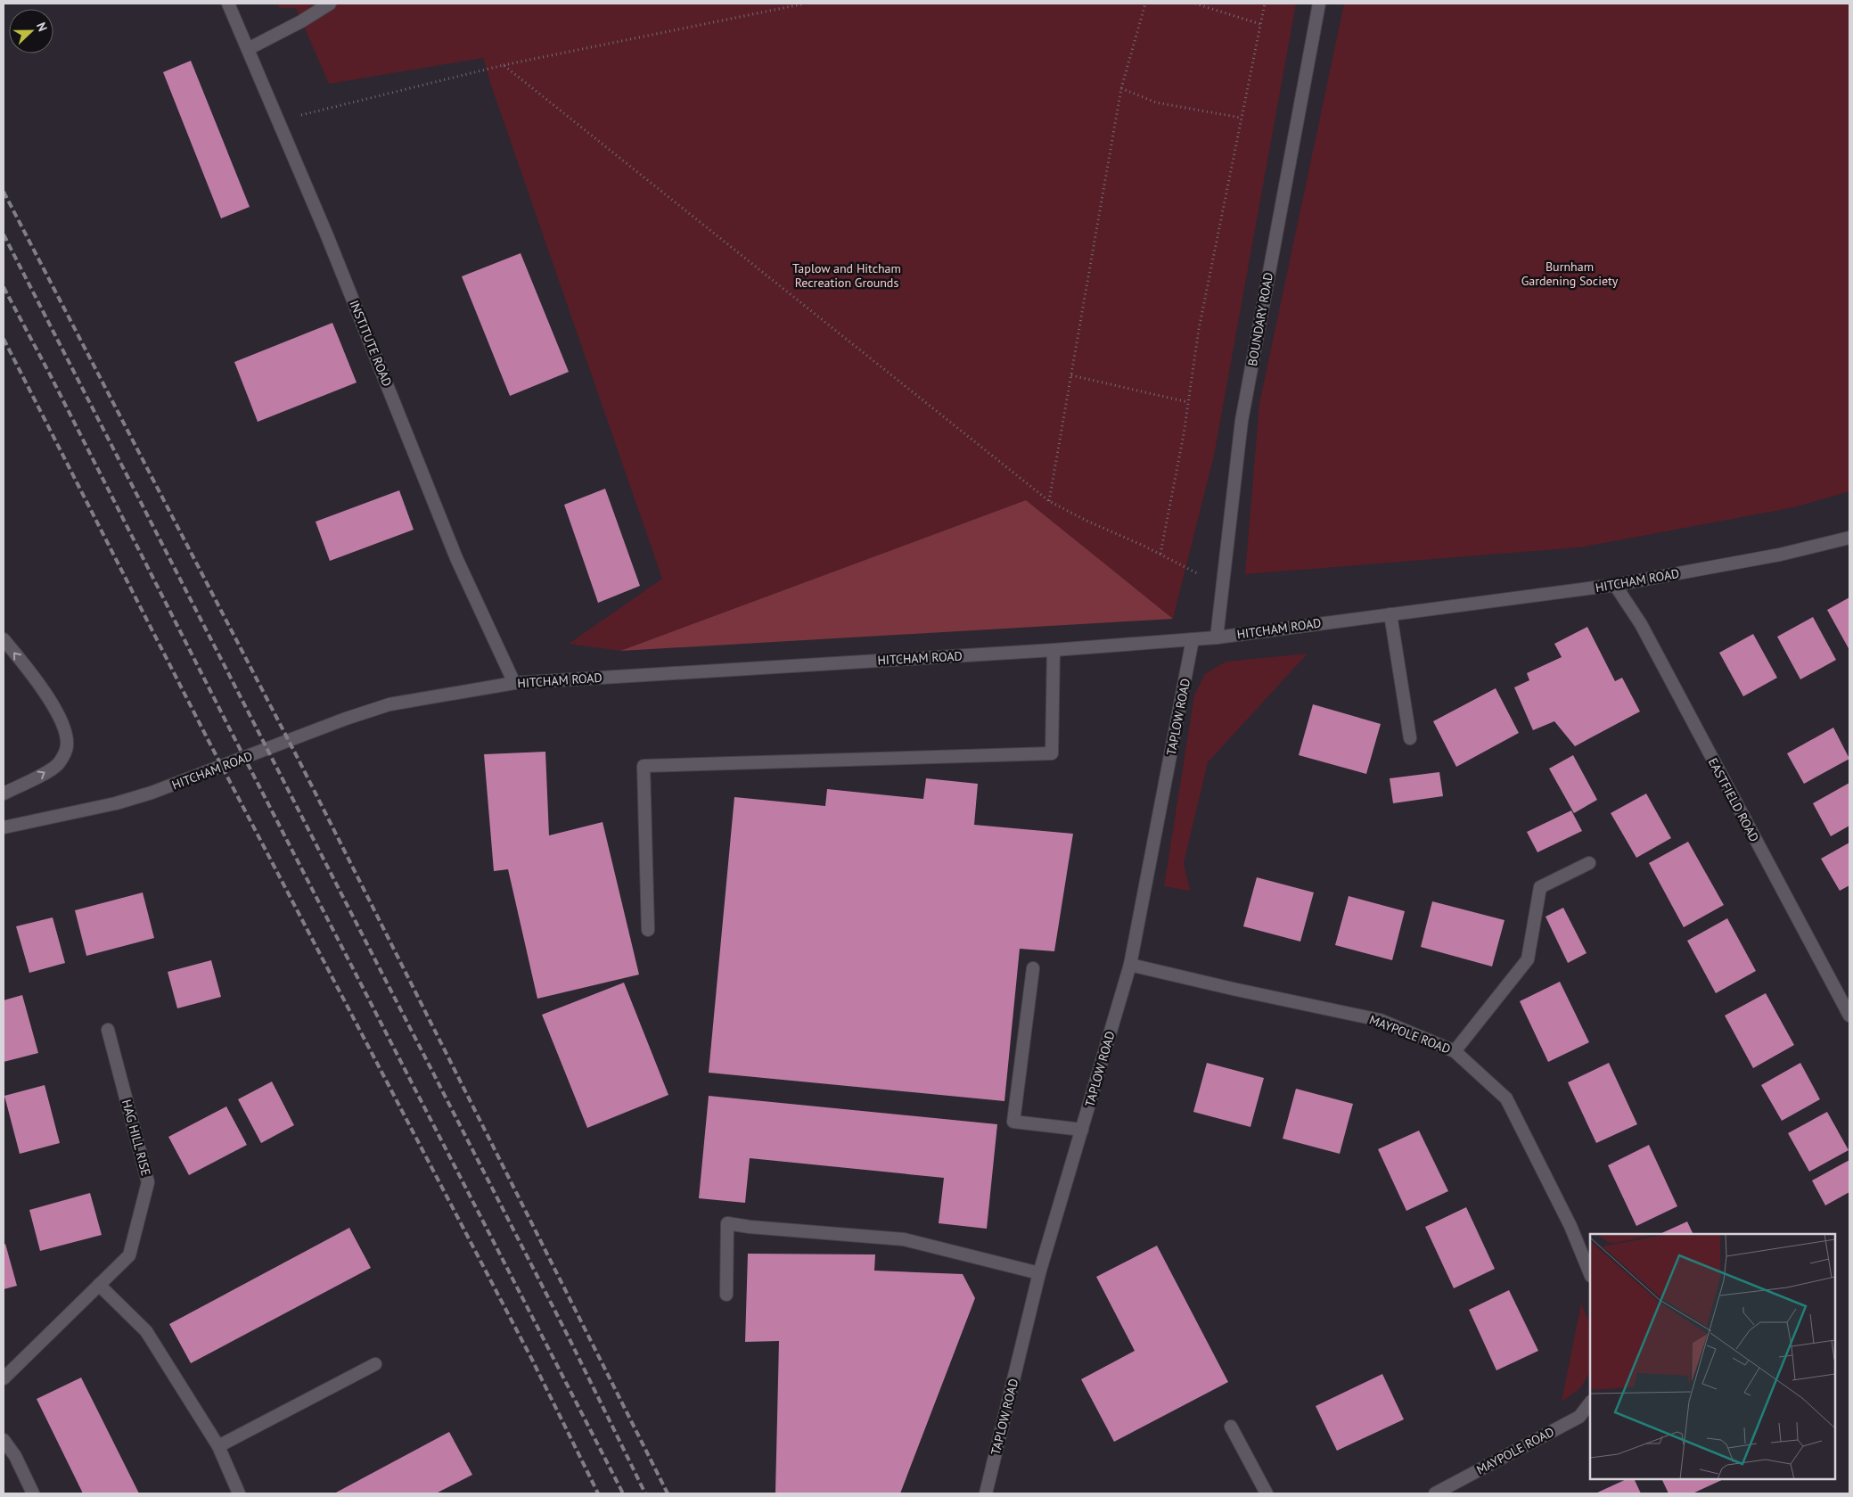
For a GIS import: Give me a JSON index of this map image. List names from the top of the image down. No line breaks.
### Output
{"streets":{"street":["BOUNDARY ROAD","INSTITUTE ROAD","HITCHAM ROAD","TAPLOW ROAD","EASTFIELD ROAD","MAYPOLE ROAD","HAG HILL RISE"]},"crossings":[["BOUNDARY ROAD","HITCHAM ROAD"],["INSTITUTE ROAD","HITCHAM ROAD"],["HITCHAM ROAD","TAPLOW ROAD"],["HITCHAM ROAD","EASTFIELD ROAD"],["TAPLOW ROAD","MAYPOLE ROAD"]],"parks":["Burnham Gardening Society","Taplow and Hitcham Recreation Grounds"],"north":"right"}
